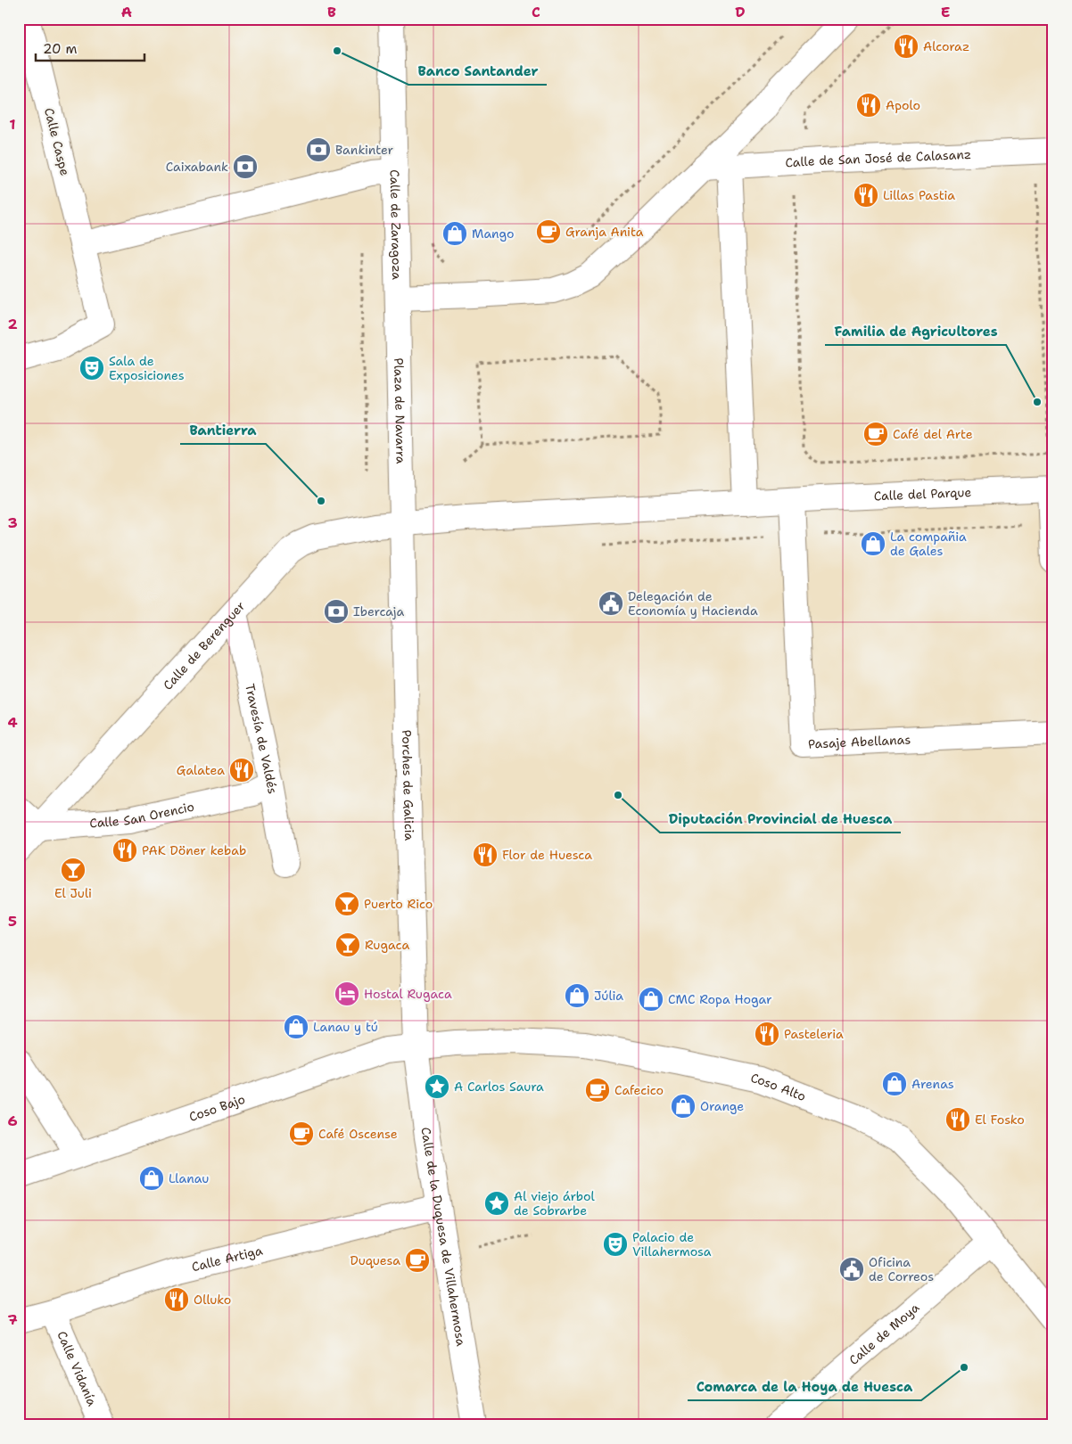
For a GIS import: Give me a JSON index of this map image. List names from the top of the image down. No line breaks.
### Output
{"streets":{"street":["Calle Caspe","Calle de San José de Calasanz","Calle de Zaragoza","Plaza de Navarra","Calle del Parque","Calle de Berenguer","Travesía de Valdés","Pasaje Abellanas","Porches de Galicia","Calle San Orencio","Coso Alto","Coso Bajo","Calle de la Duquesa de Villahermosa","Calle Artiga","Calle de Moya","Calle Vidanía"]},"crossings":[["Calle de Zaragoza","Plaza de Navarra"],["Plaza de Navarra","Calle de Berenguer"],["Plaza de Navarra","Porches de Galicia"],["Calle del Parque","Calle de Berenguer"],["Calle del Parque","Pasaje Abellanas"],["Calle de Berenguer","Travesía de Valdés"],["Calle de Berenguer","Porches de Galicia"],["Calle de Berenguer","Calle San Orencio"],["Travesía de Valdés","Calle San Orencio"],["Porches de Galicia","Coso Alto"],["Porches de Galicia","Coso Bajo"],["Porches de Galicia","Calle de la Duquesa de Villahermosa"],["Coso Alto","Coso Bajo"],["Coso Alto","Calle de la Duquesa de Villahermosa"],["Coso Alto","Calle de Moya"],["Coso Bajo","Calle de la Duquesa de Villahermosa"],["Calle de la Duquesa de Villahermosa","Calle Artiga"],["Calle Artiga","Calle Vidanía"]],"places":{"restaurant":["Alcoraz","Apolo","Lillas Pastia","Galatea","PAK Döner kebab","Flor de Huesca","Pasteleria","El Fosko","Olluko"],"other":["Banco Santander","Familia de Agricultores","Bantierra","Diputación Provincial de Huesca","Comarca de la Hoya de Huesca"],"bank":["Bankinter","Caixabank","Ibercaja"],"cafe":["Granja Anita","Café del Arte","Cafecico","Café Oscense","Duquesa"],"shop":["Mango","La compañia de Gales","Júlia","CMC Ropa Hogar","Lanau y tú","Arenas","Orange","Llanau"],"theatre":["Sala de Exposiciones","Palacio de Villahermosa"],"public building":["Delegación de Economía y Hacienda","Oficina de Correos"],"bar":["El Juli","Puerto Rico","Rugaca"],"hotel":["Hostal Rugaca"],"place":["A Carlos Saura","Al viejo árbol de Sobrarbe"]},"scale_bar":"20 m","grid":{"columns":["A","B","C","D","E"],"rows":["1","2","3","4","5","6","7"]}}
